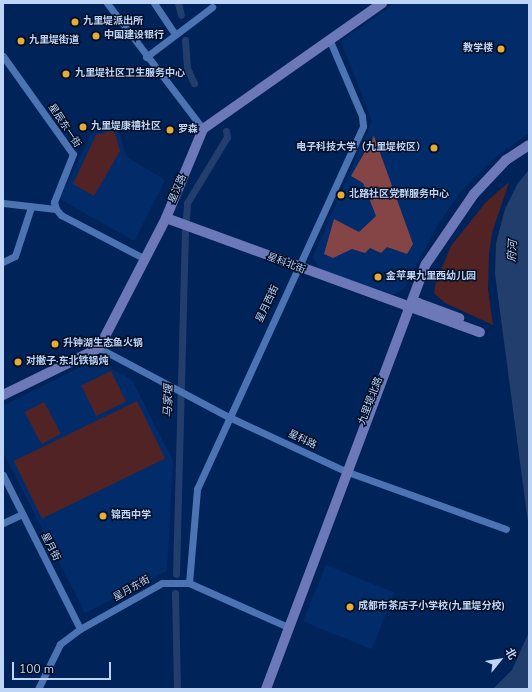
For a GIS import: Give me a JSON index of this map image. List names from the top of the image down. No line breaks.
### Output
{"streets":{"street":["星辰东一街","星汉路","星科北街","星月西街","九里堤北路","星科路","星月街","星月东街"]},"crossings":[["星汉路","星科北街"],["星汉路","星科路"],["星科北街","星月西街"],["星科北街","九里堤北路"],["星月西街","星科路"],["星月西街","星月东街"],["九里堤北路","星科路"],["九里堤北路","星月东街"],["星月街","星月东街"]],"water":["府河","马家堰"],"places":["九里堤派出所","中国建设银行","九里堤街道","教学楼","九里堤社区卫生服务中心","九里堤康禧社区","罗森","电子科技大学（九里堤校区）","北路社区党群服务中心","金苹果九里西幼儿园","升钟湖生态鱼火锅","对撇子·东北铁锅炖","锦西中学","成都市茶店子小学校(九里堤分校)"],"scale_bar":"100 m","north":"top right"}
